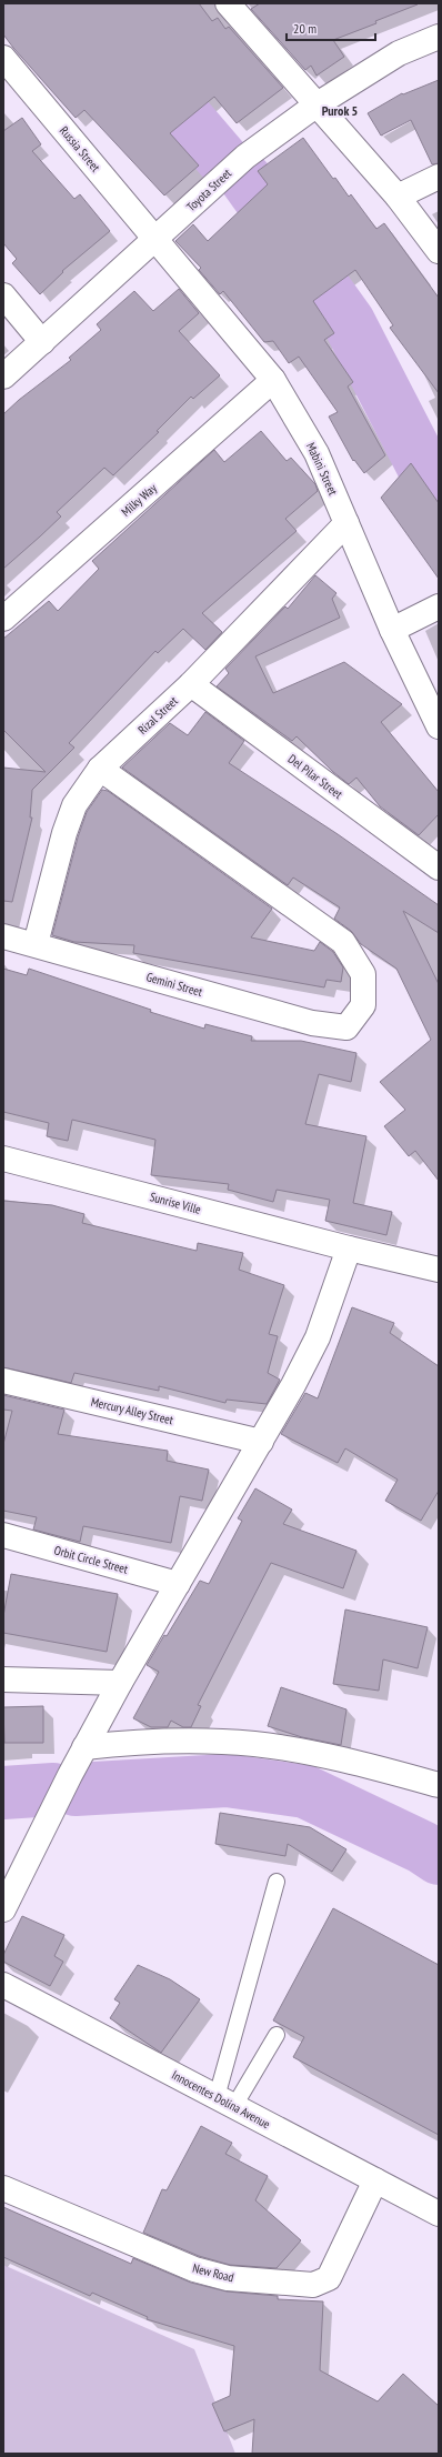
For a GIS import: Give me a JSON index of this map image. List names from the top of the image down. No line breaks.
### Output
{"streets":{"street":["Russia Street","Toyota Street","Mabini Street","Milky Way","Rizal Street","Del Pilar Street","Gemini Street","Sunrise Ville","Mercury Alley Street","Orbit Circle Street","Innocentes Dolina Avenue","New Road"]},"crossings":[["Russia Street","Toyota Street"],["Russia Street","Mabini Street"],["Toyota Street","Mabini Street"],["Mabini Street","Milky Way"],["Mabini Street","Rizal Street"],["Rizal Street","Del Pilar Street"],["Rizal Street","Gemini Street"],["Innocentes Dolina Avenue","New Road"]],"districts":["Purok 5"],"scale_bar":"20 m"}
